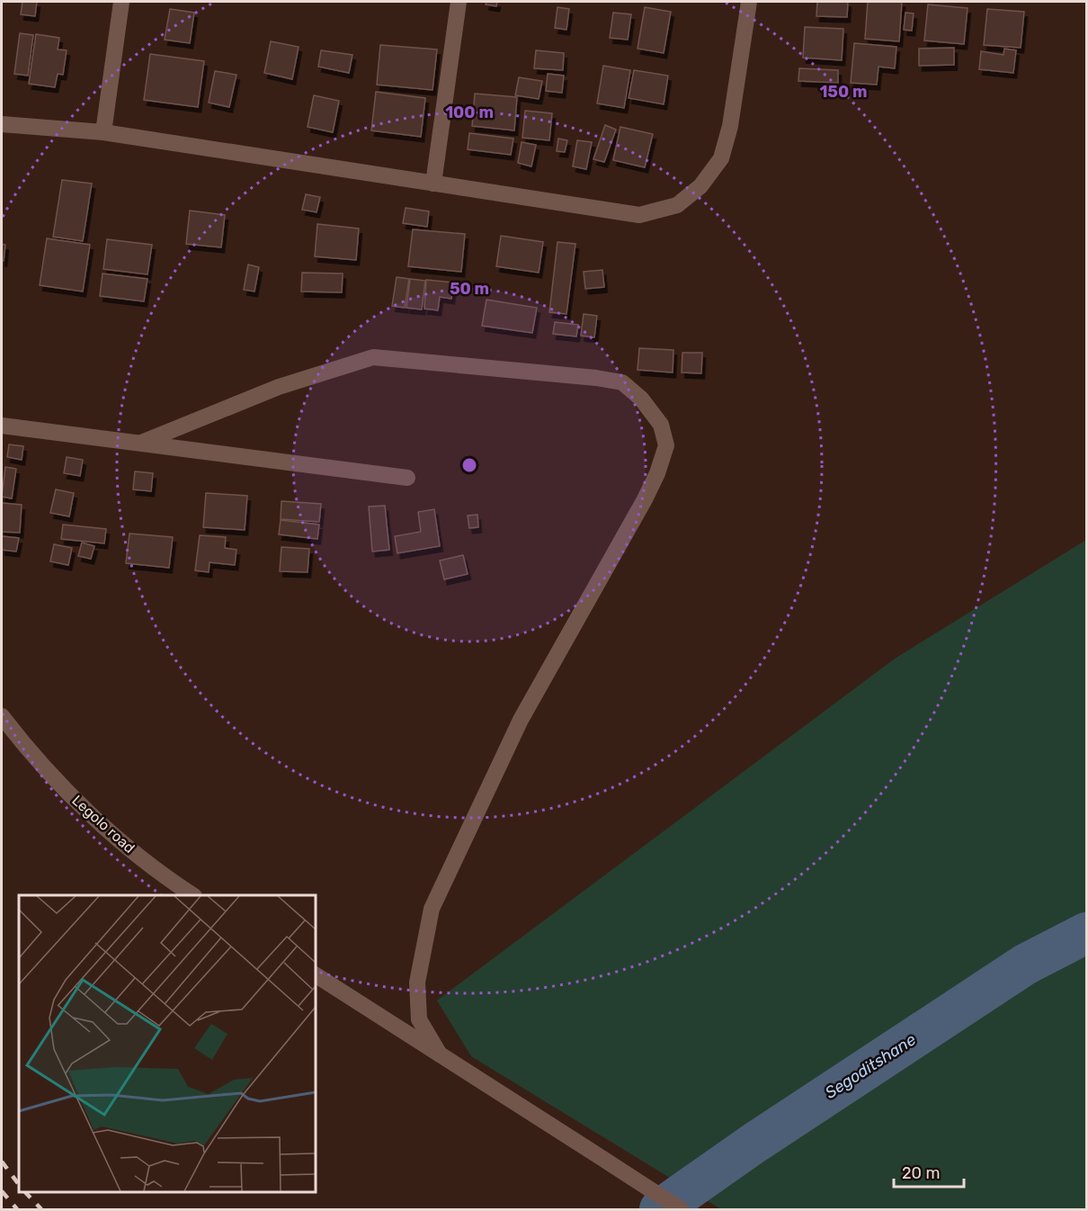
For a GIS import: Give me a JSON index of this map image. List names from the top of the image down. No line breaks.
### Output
{"streets":{"street":["Legolo road"]},"water":["Segoditshane"],"scale_bar":"20 m","rings":["150 m","100 m","50 m"]}
